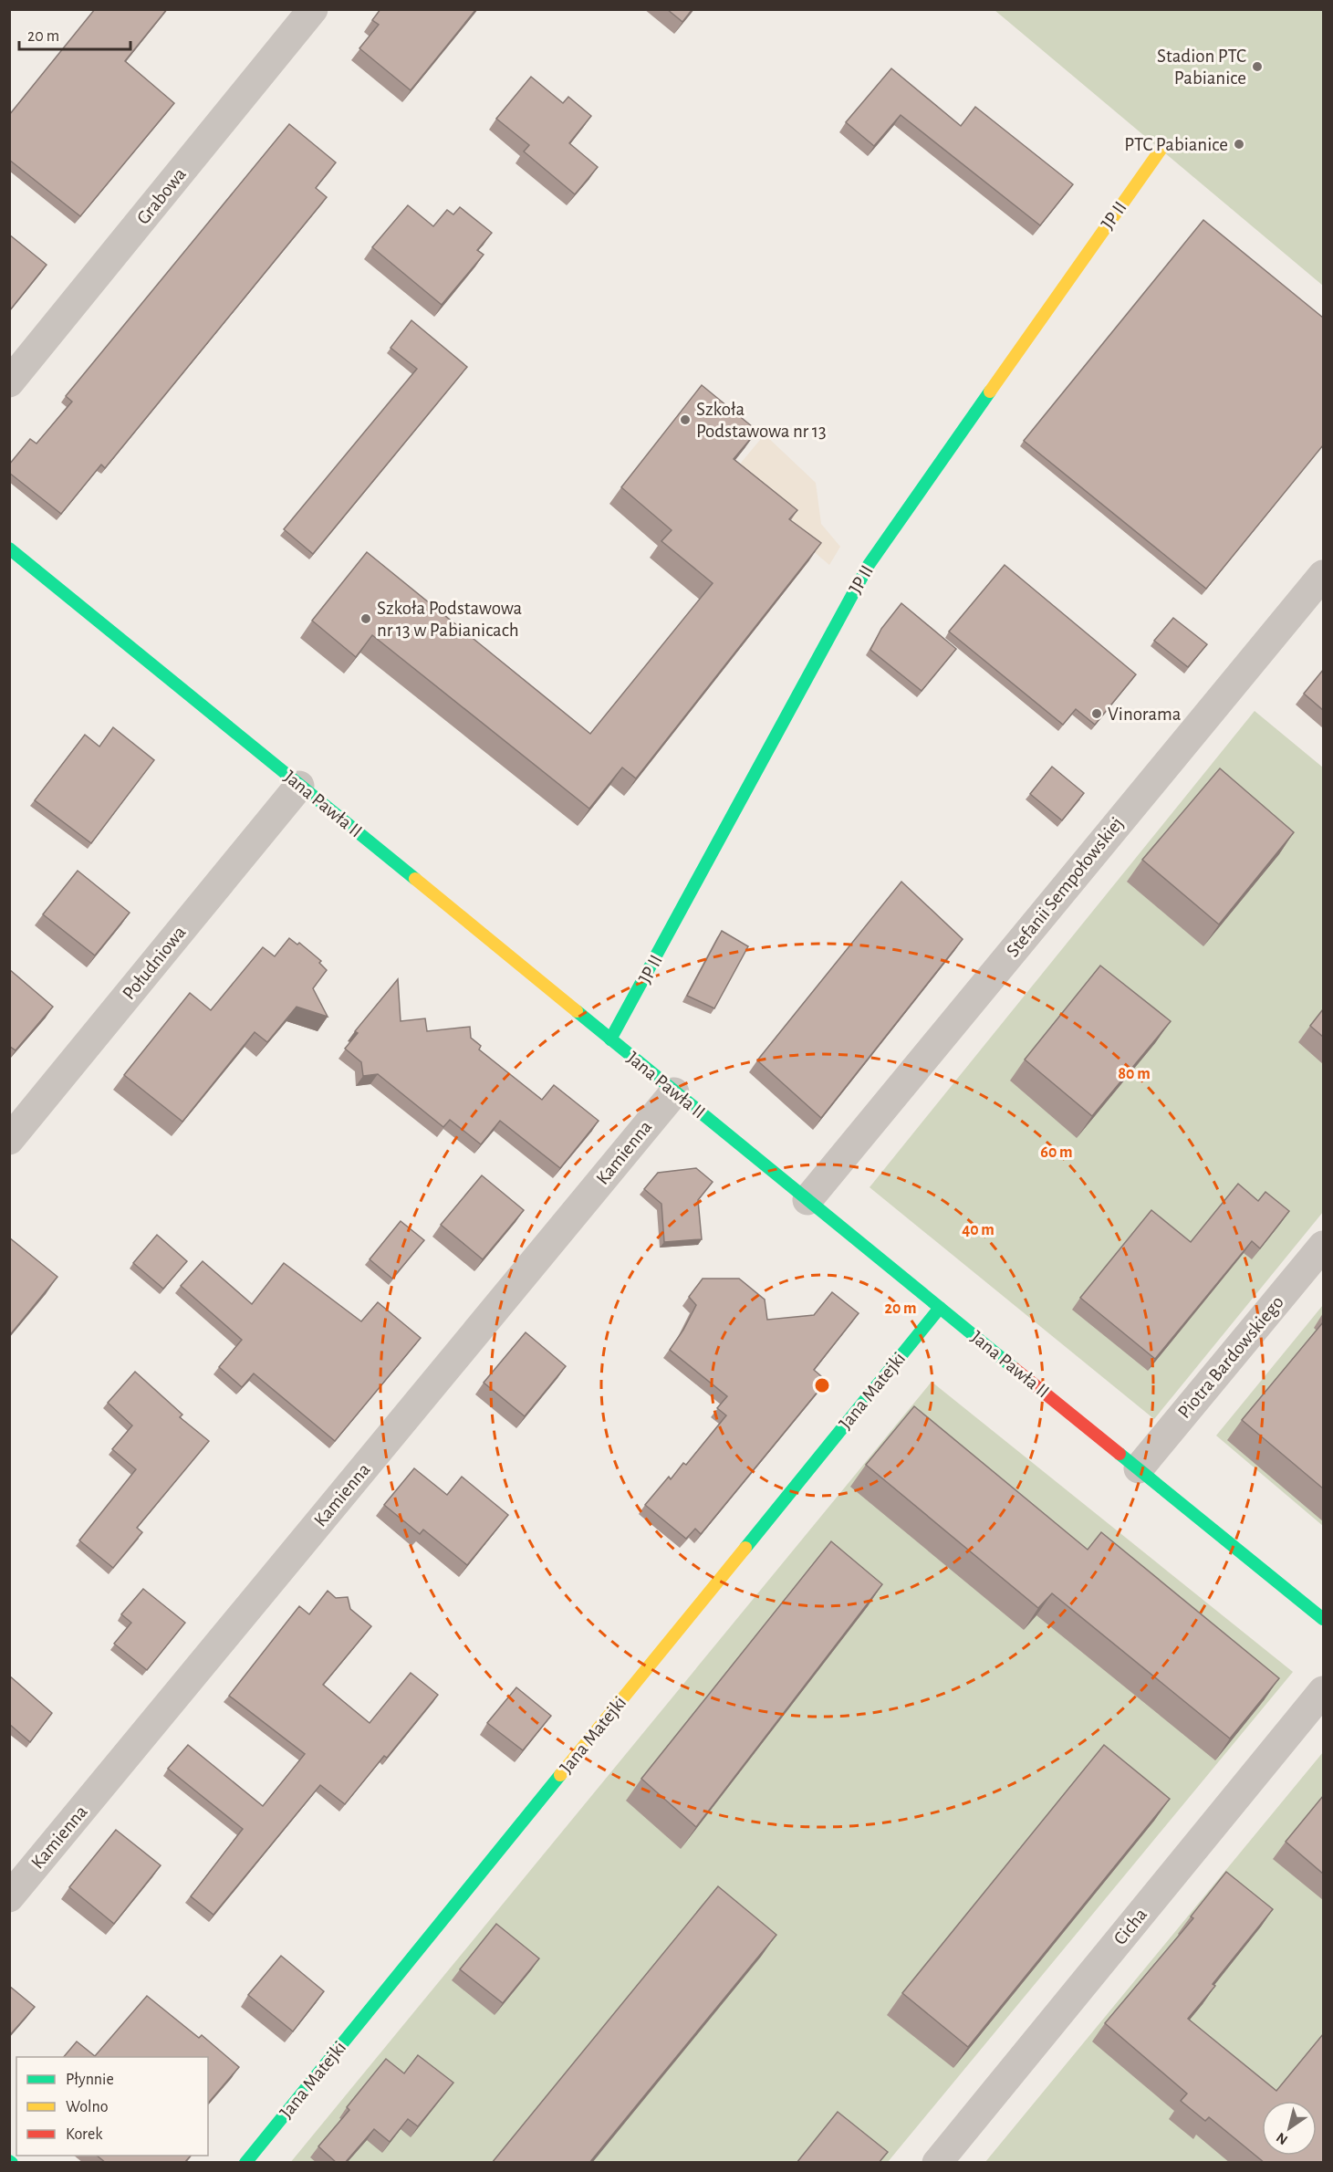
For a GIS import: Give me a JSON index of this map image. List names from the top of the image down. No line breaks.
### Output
{"streets":{"street":["Grabowa","JP II","Jana Pawła II","Stefanii Sempołowskiej","Południowa","Kamienna","Piotra Bardowskiego","Jana Matejki","Cicha"]},"crossings":[["JP II","Jana Pawła II"],["Jana Pawła II","Stefanii Sempołowskiej"],["Jana Pawła II","Południowa"],["Jana Pawła II","Kamienna"],["Jana Pawła II","Piotra Bardowskiego"],["Jana Pawła II","Jana Matejki"]],"places":["Stadion PTC Pabianice","PTC Pabianice","Szkoła Podstawowa nr 13","Szkoła Podstawowa nr 13 w Pabianicach","Vinorama"],"legend":["Płynnie","Wolno","Korek"],"scale_bar":"20 m","north":"bottom left","rings":["80 m","60 m","40 m","20 m"]}
